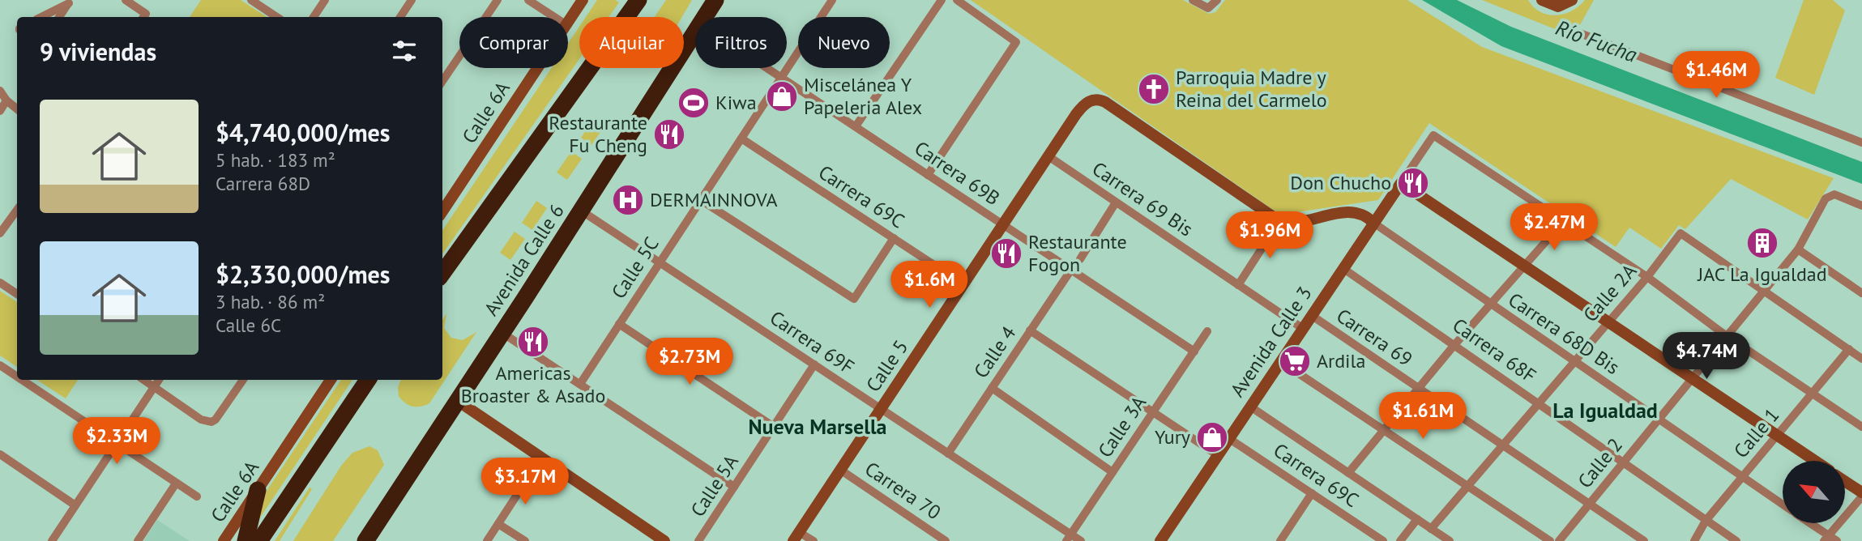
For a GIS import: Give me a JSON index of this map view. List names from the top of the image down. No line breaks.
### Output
{"streets":{"highway":["Avenida Calle 6"],"street":["Calle 6A","Carrera 69B","Carrera 69C","Carrera 69 Bis","Calle 5C","Calle 2A","Carrera 68D Bis","Carrera 69","Avenida Calle 3","Carrera 69F","Carrera 68F","Calle 4","Calle 5","Calle 3A","Calle 1","Calle 2","Calle 5A","Carrera 70"]},"crossings":[["Carrera 69B","Calle 5C"],["Carrera 69B","Calle 4"],["Carrera 69B","Calle 5"],["Carrera 69B","Calle 3A"],["Carrera 69C","Calle 5C"],["Carrera 69C","Avenida Calle 3"],["Carrera 69C","Calle 5"],["Carrera 69 Bis","Avenida Calle 3"],["Carrera 69 Bis","Calle 5"],["Avenida Calle 6","Carrera 69F"],["Calle 5C","Carrera 69F"],["Calle 2A","Carrera 68D Bis"],["Calle 2A","Carrera 69"],["Calle 2A","Carrera 68F"],["Calle 2A","Calle 2"],["Carrera 68D Bis","Avenida Calle 3"],["Carrera 68D Bis","Calle 1"],["Carrera 68D Bis","Calle 2"],["Carrera 69","Avenida Calle 3"],["Carrera 69","Calle 2"],["Avenida Calle 3","Carrera 68F"],["Carrera 69F","Calle 4"],["Carrera 69F","Calle 5"],["Carrera 69F","Calle 3A"],["Carrera 69F","Calle 5A"],["Carrera 68F","Calle 1"],["Carrera 68F","Calle 2"],["Calle 5","Carrera 70"]],"districts":["La Igualdad","Nueva Marsella"],"water":["Río Fucha"],"places":{"church":["Parroquia Madre y Reina del Carmelo"],"shop":["Miscelánea Y Papeleria Alex","Yury"],"sports":["Kiwa"],"restaurant":["Restaurante Fu Cheng","Don Chucho","Restaurante Fogon","Americas Broaster & Asado"],"hospital":["DERMAINNOVA"],"building":["JAC La Igualdad"],"supermarket":["Ardila"]},"north":"top left","page":{"chip":["Comprar","Alquilar","Filtros","Nuevo"],"heading":"9 viviendas","price":["$1.46M","$2.47M","$1.96M","$1.6M","$4.74M","$2.73M","$1.61M","$2.33M","$3.17M"],"list":[{"name":"$4,740,000/mes","note":"5 hab. · 183 m² · Carrera 68D"},{"name":"$2,330,000/mes","note":"3 hab. · 86 m² · Calle 6C"}]}}
